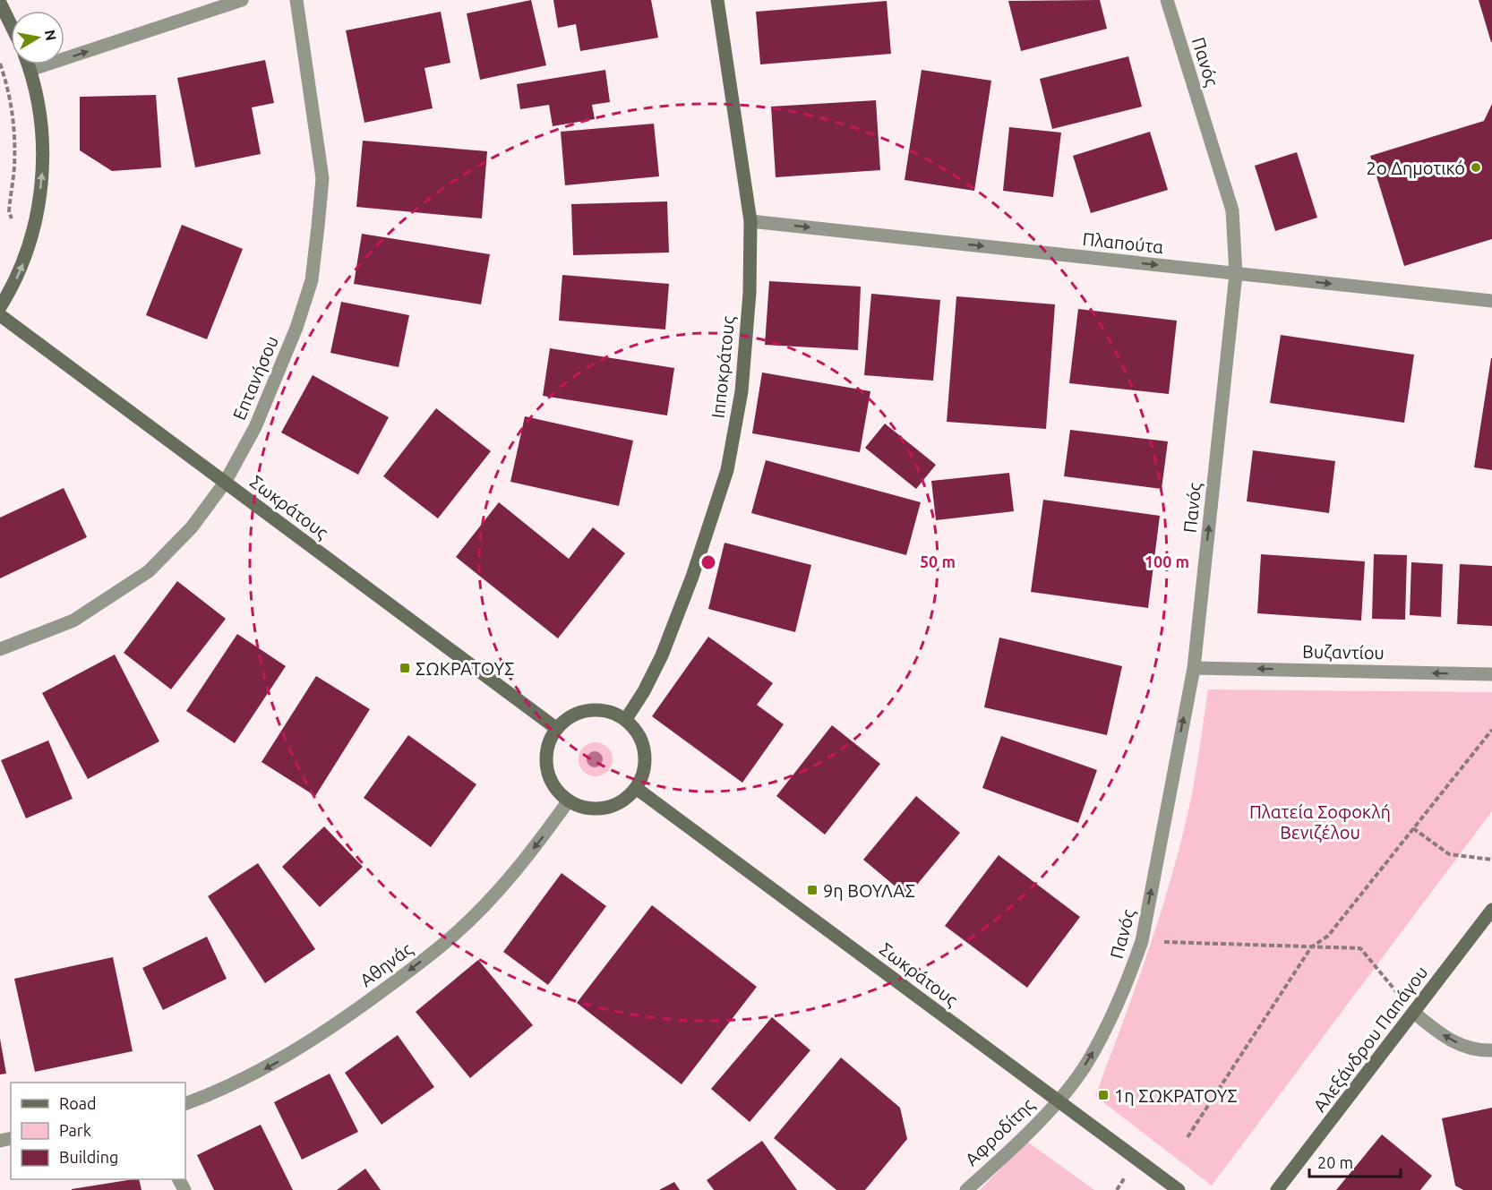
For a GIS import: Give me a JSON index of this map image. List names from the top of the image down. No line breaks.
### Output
{"streets":{"street":["Πανός","Πλαπούτα","Ιπποκράτους","Επτανήσου","Σωκράτους","Βυζαντίου","Αθηνάς","Αλεξάνδρου Παπάγου","Αφροδίτης"]},"crossings":[["Πανός","Πλαπούτα"],["Πανός","Σωκράτους"],["Πανός","Βυζαντίου"],["Πανός","Αφροδίτης"],["Πλαπούτα","Ιπποκράτους"],["Ιπποκράτους","Σωκράτους"],["Ιπποκράτους","Αθηνάς"],["Επτανήσου","Σωκράτους"],["Σωκράτους","Αθηνάς"],["Σωκράτους","Αφροδίτης"]],"one_way":["Πανός","Πλαπούτα","Βυζαντίου","Αθηνάς"],"parks":["Πλατεία Σοφοκλή Βενιζέλου"],"places":{"other":["2ο Δημοτικό"],"transit":["ΣΩΚΡΑΤΟΥΣ","9η ΒΟΥΛΑΣ","1η ΣΩΚΡΑΤΟΥΣ"]},"legend":["Road","Park","Building"],"scale_bar":"20 m","north":"right","rings":["50 m","100 m"]}
